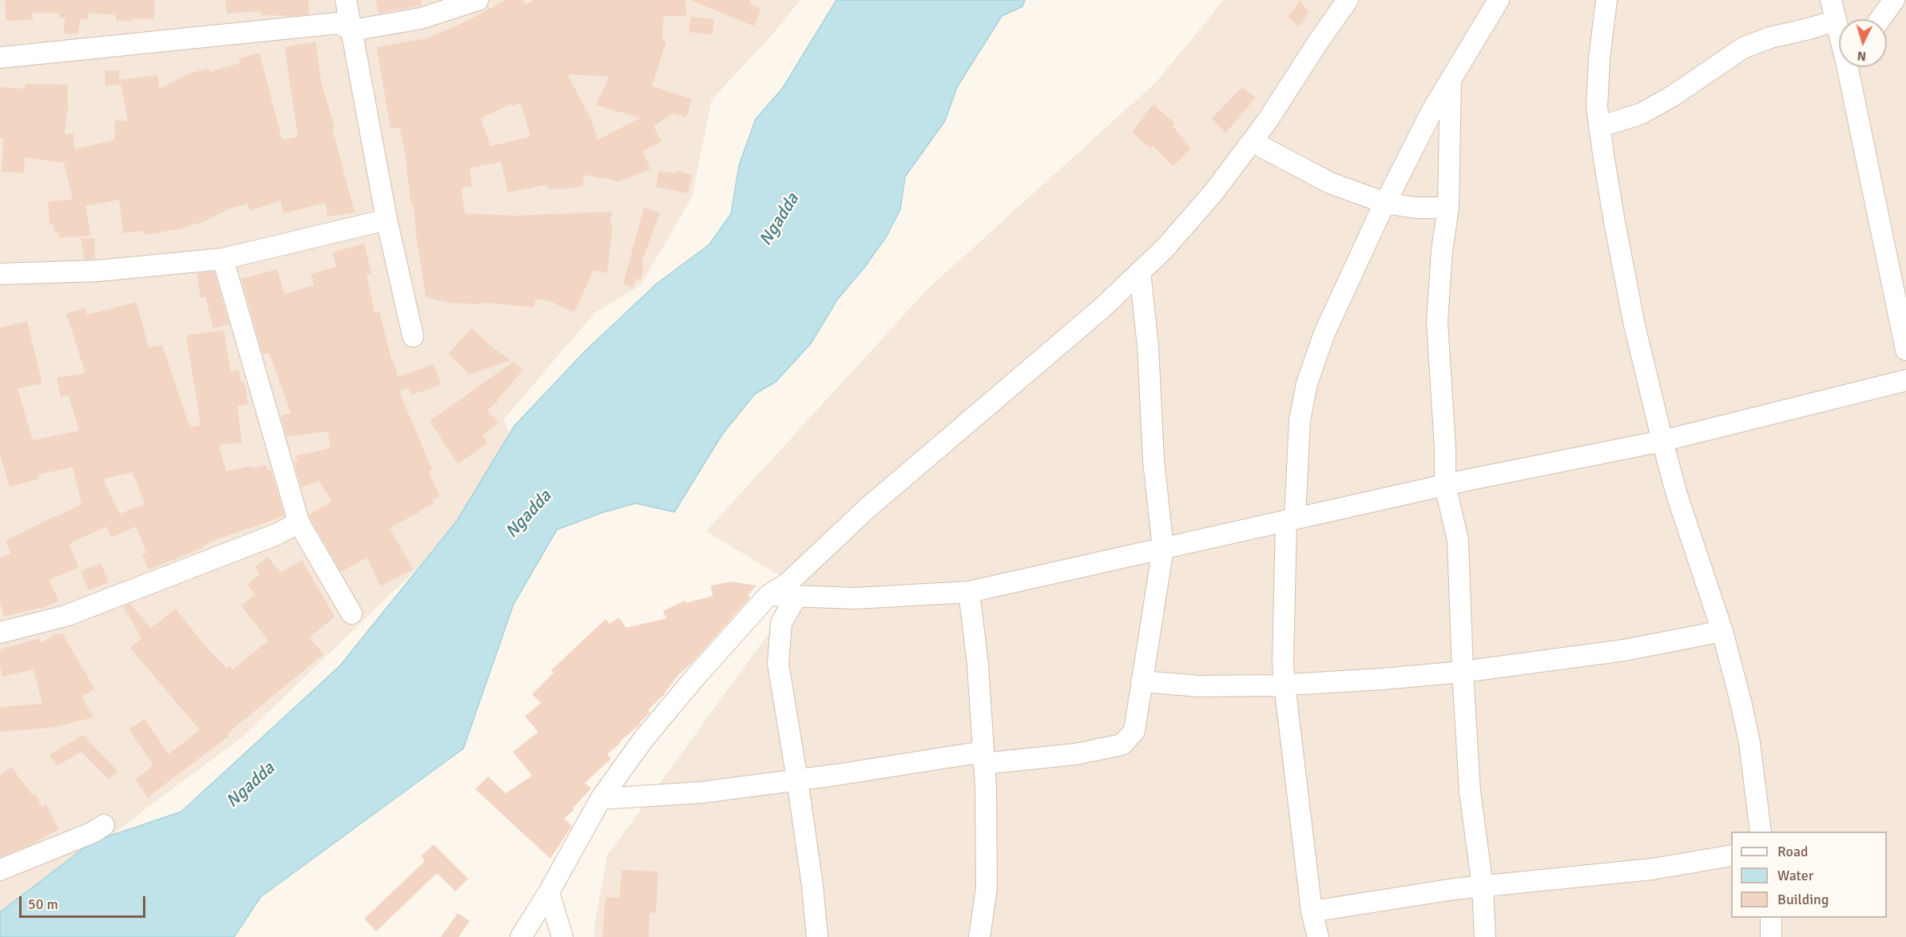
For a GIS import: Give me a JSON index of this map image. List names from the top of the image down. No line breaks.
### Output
{"water":["Ngadda"],"legend":["Road","Water","Building"],"scale_bar":"50 m","north":"bottom"}
